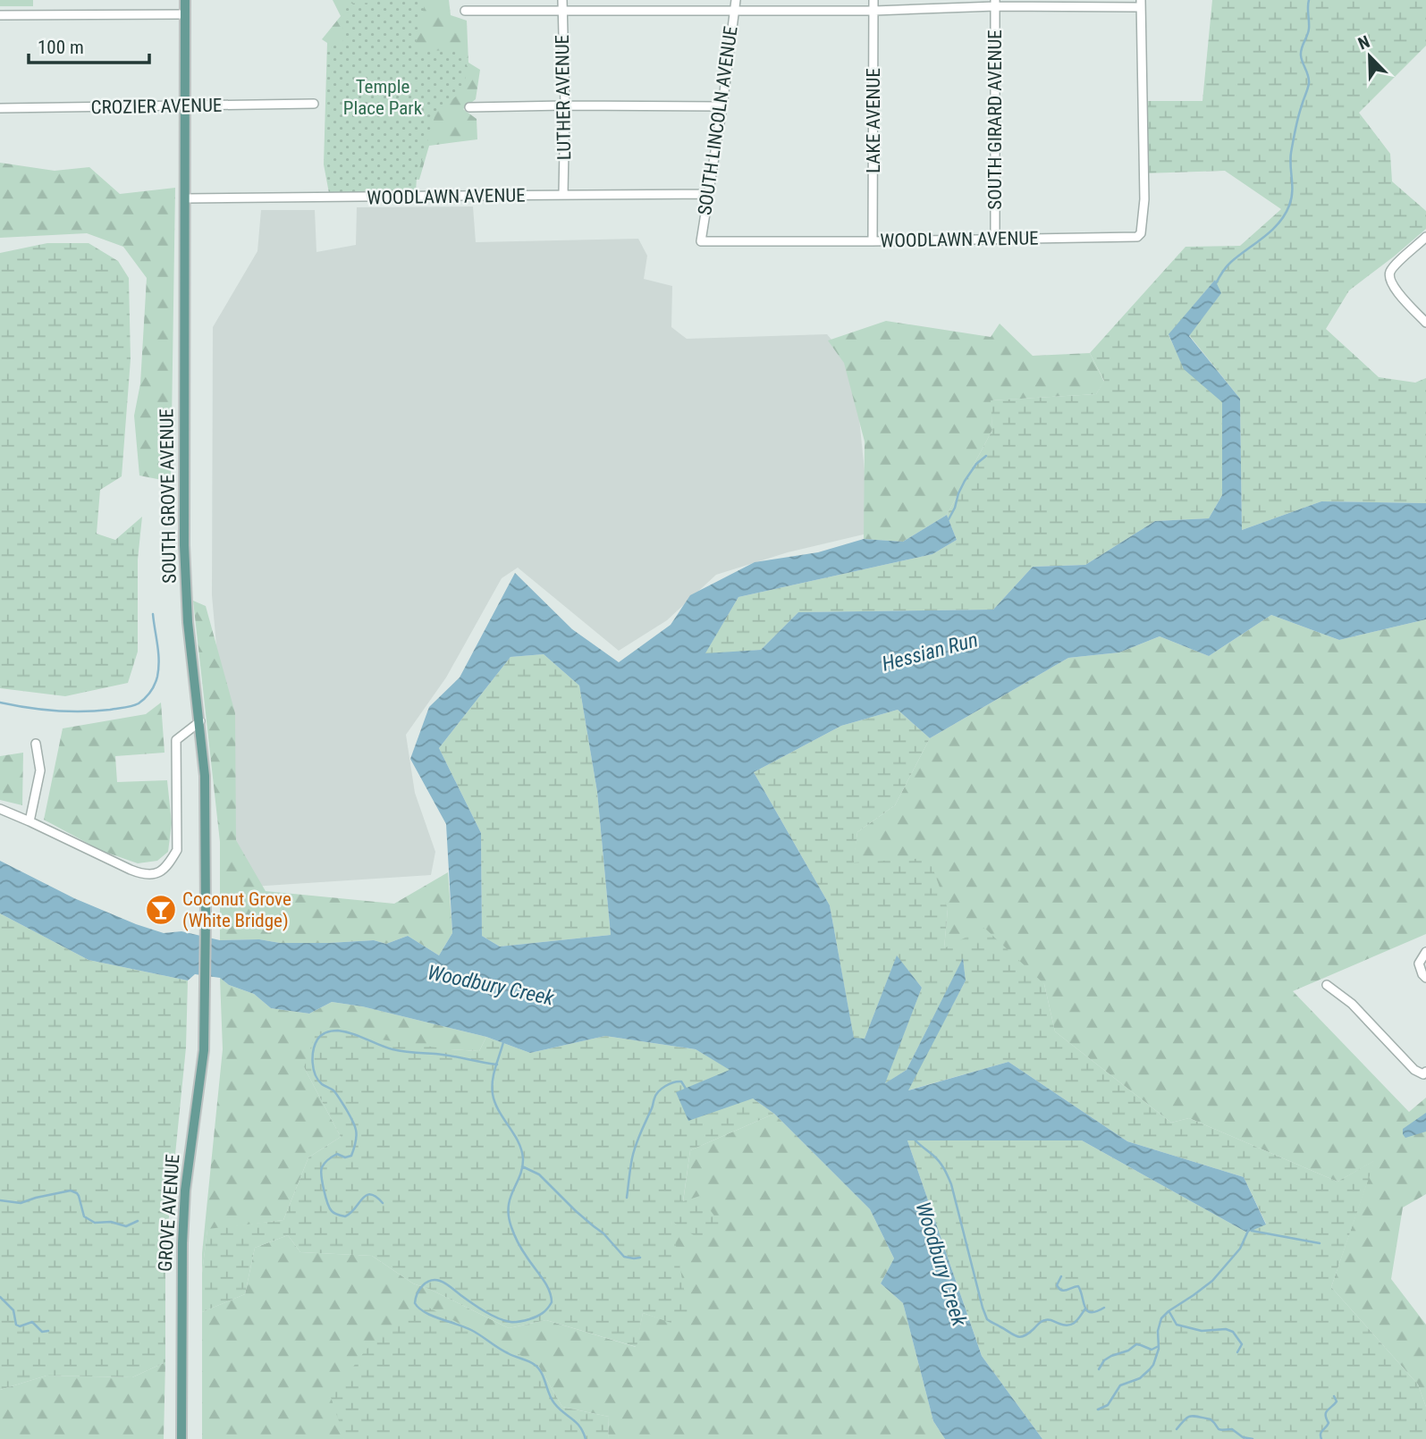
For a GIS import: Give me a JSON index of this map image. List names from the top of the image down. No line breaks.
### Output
{"streets":{"main road":["SOUTH GROVE AVENUE","GROVE AVENUE"],"street":["LUTHER AVENUE","CROZIER AVENUE","SOUTH GIRARD AVENUE","SOUTH LINCOLN AVENUE","LAKE AVENUE","WOODLAWN AVENUE"]},"crossings":[["LUTHER AVENUE","WOODLAWN AVENUE"],["CROZIER AVENUE","SOUTH GROVE AVENUE"],["SOUTH GIRARD AVENUE","WOODLAWN AVENUE"],["SOUTH LINCOLN AVENUE","WOODLAWN AVENUE"],["LAKE AVENUE","WOODLAWN AVENUE"],["WOODLAWN AVENUE","SOUTH GROVE AVENUE"],["SOUTH GROVE AVENUE","GROVE AVENUE"]],"water":["Hessian Run","Woodbury Creek"],"parks":["Temple Place Park"],"places":{"bar":["Coconut Grove (White Bridge)"]},"scale_bar":"100 m","north":"top left"}
